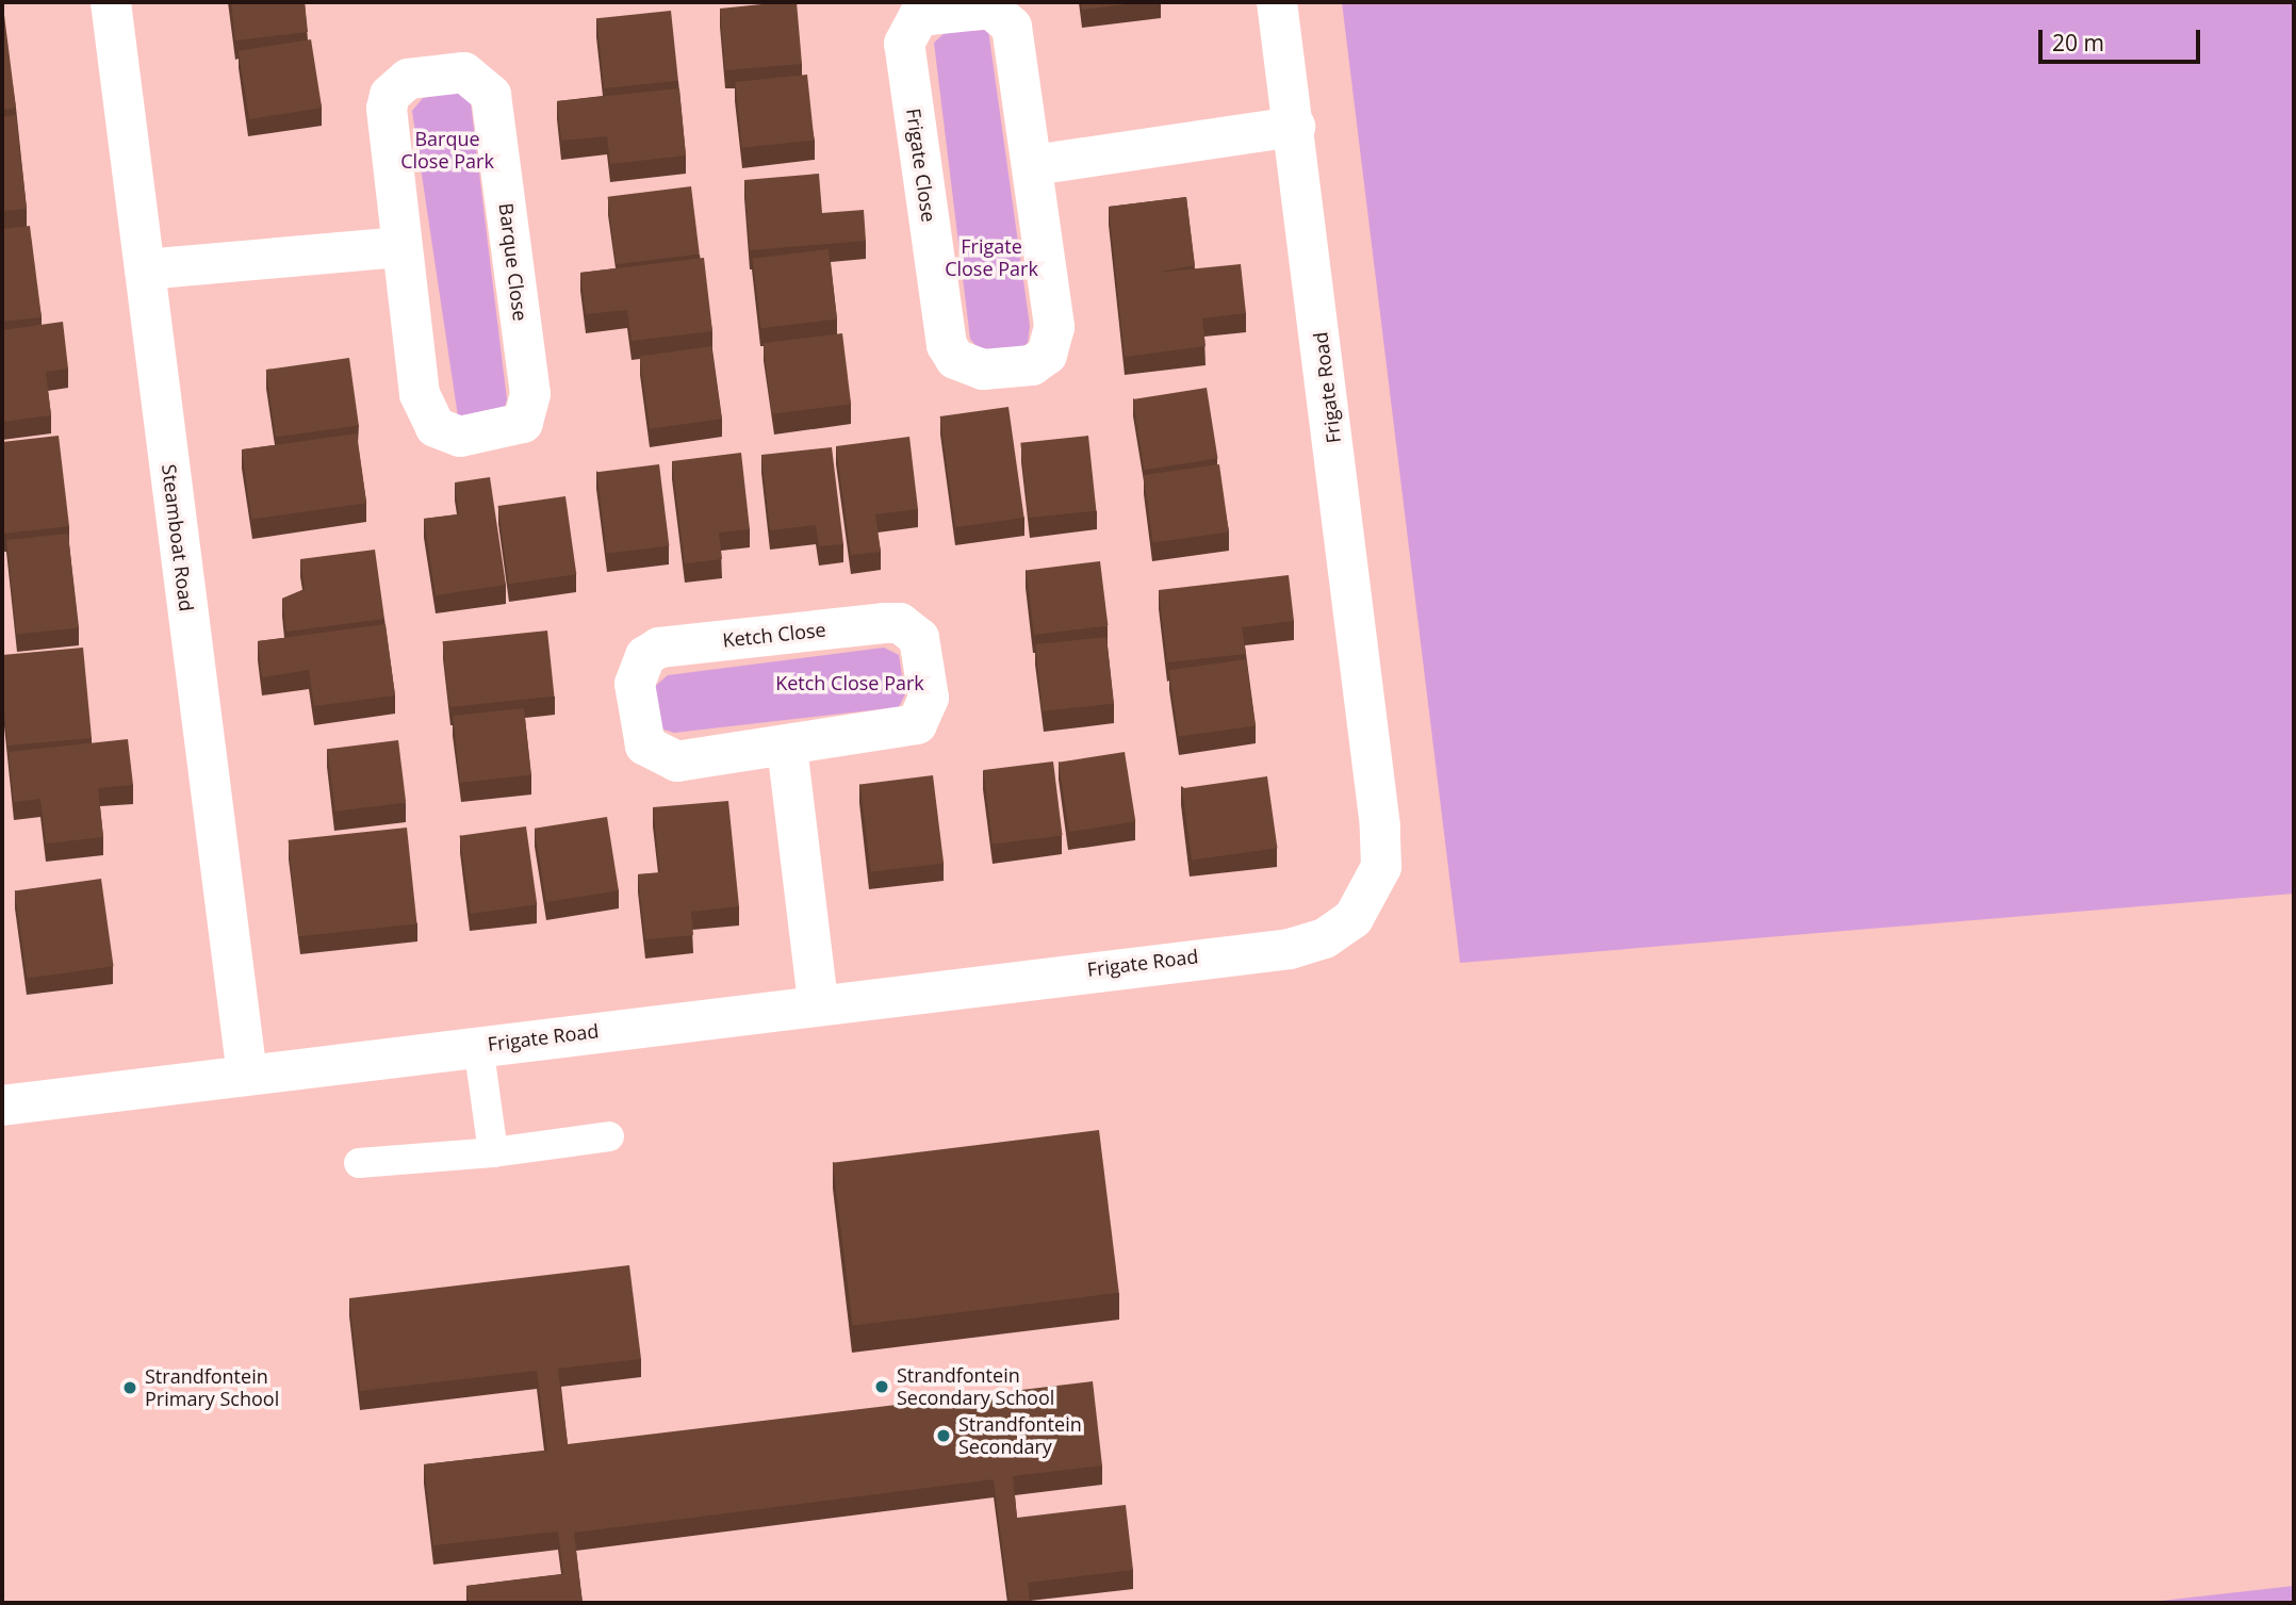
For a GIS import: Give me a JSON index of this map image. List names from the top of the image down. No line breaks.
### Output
{"streets":{"street":["Frigate Close","Barque Close","Frigate Road","Steamboat Road","Ketch Close"]},"crossings":[["Frigate Road","Steamboat Road"]],"parks":["Barque Close Park","Frigate Close Park","Ketch Close Park"],"places":["Strandfontein Secondary School","Strandfontein Primary School","Strandfontein Secondary"],"scale_bar":"20 m"}
